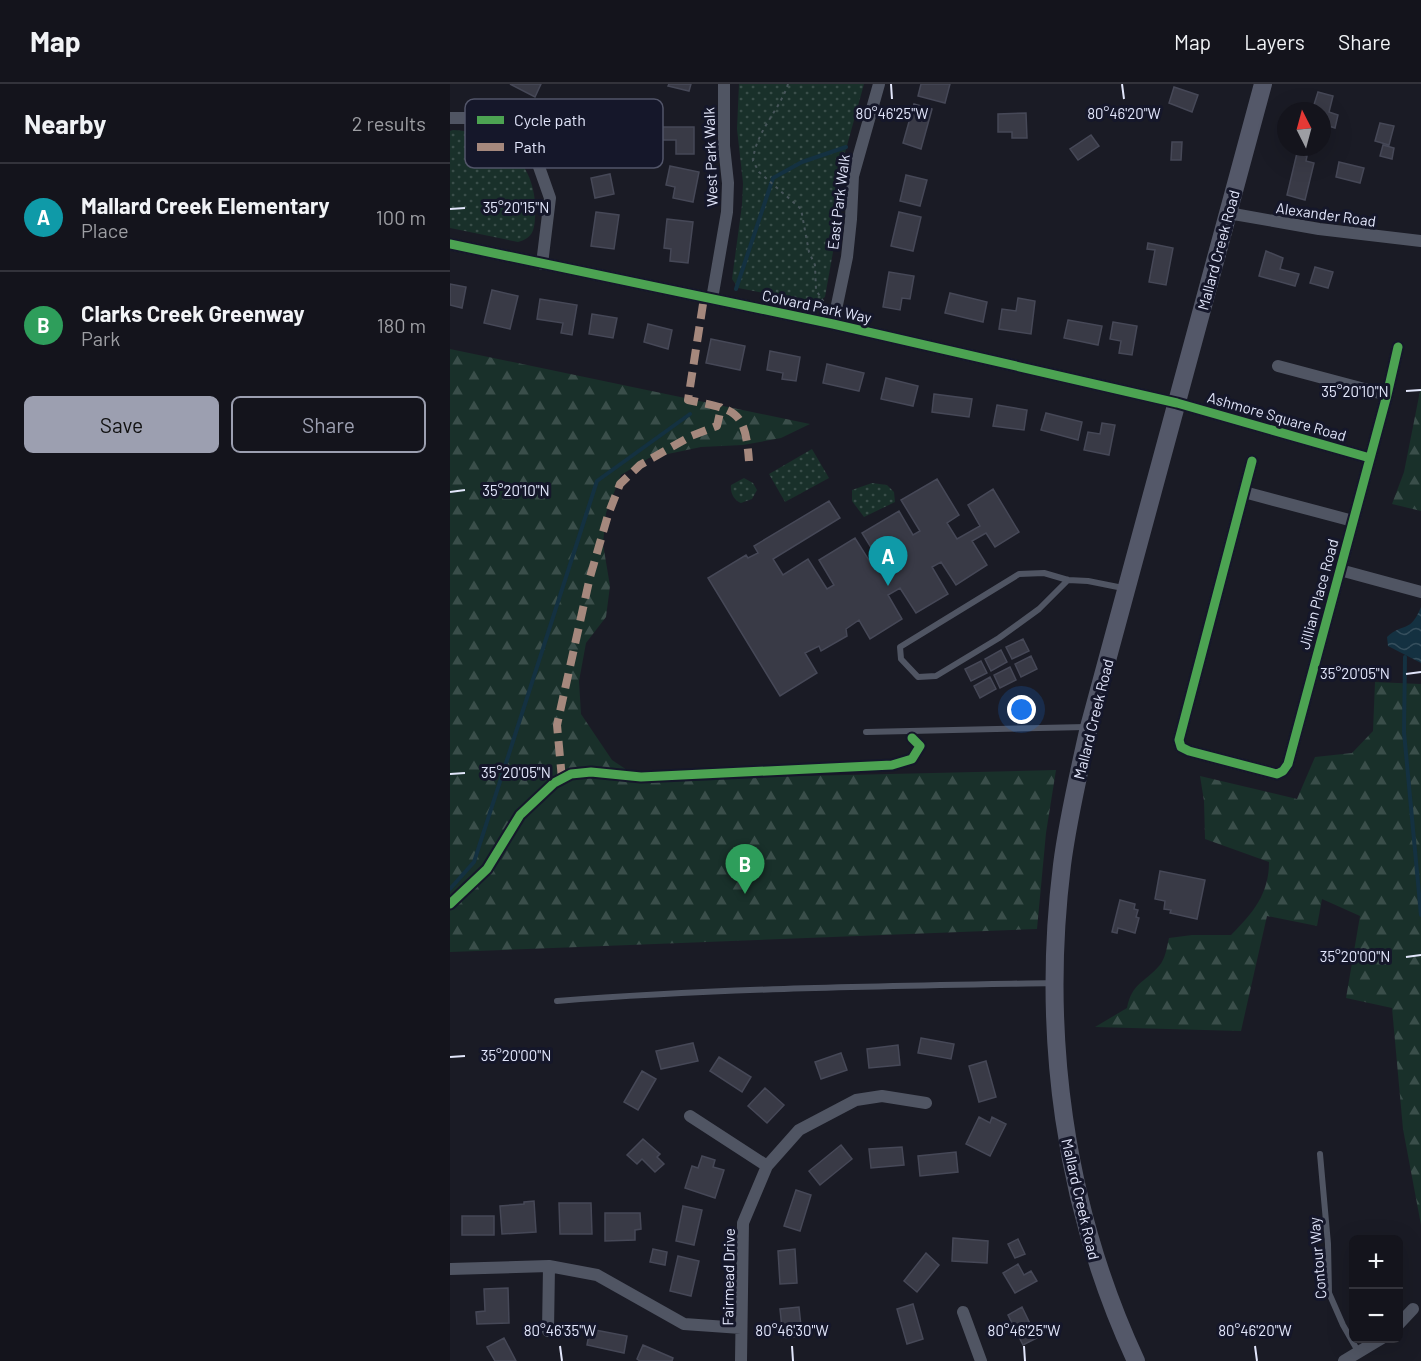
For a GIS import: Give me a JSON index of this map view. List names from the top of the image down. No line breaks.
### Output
{"streets":{"main road":["Mallard Creek Road"],"street":["West Park Walk","East Park Walk","Alexander Road","Colvard Park Way","Ashmore Square Road","Jillian Place Road","Fairmead Drive"],"lane":["Contour Way"]},"crossings":[["West Park Walk","Colvard Park Way"],["East Park Walk","Colvard Park Way"],["Alexander Road","Mallard Creek Road"],["Mallard Creek Road","Colvard Park Way"],["Mallard Creek Road","Ashmore Square Road"],["Colvard Park Way","Ashmore Square Road"],["Ashmore Square Road","Jillian Place Road"]],"legend":["Cycle path","Path"],"north":"top","page":{"header":"Map","nav":["Map","Layers","Share"],"heading":["Nearby","2 results"],"list":[{"mark":"A","name":"Mallard Creek Elementary","note":"Place","value":"100 m"},{"mark":"B","name":"Clarks Creek Greenway","note":"Park","value":"180 m"}],"buttons":["Save","Share"],"pins":["A","B"],"map_buttons":["+","−"]},"coordinates":["80°46'25\"W","80°46'20\"W","35°20'15\"N","35°20'10\"N","35°20'05\"N","35°20'00\"N","80°46'35\"W","80°46'30\"W"]}
